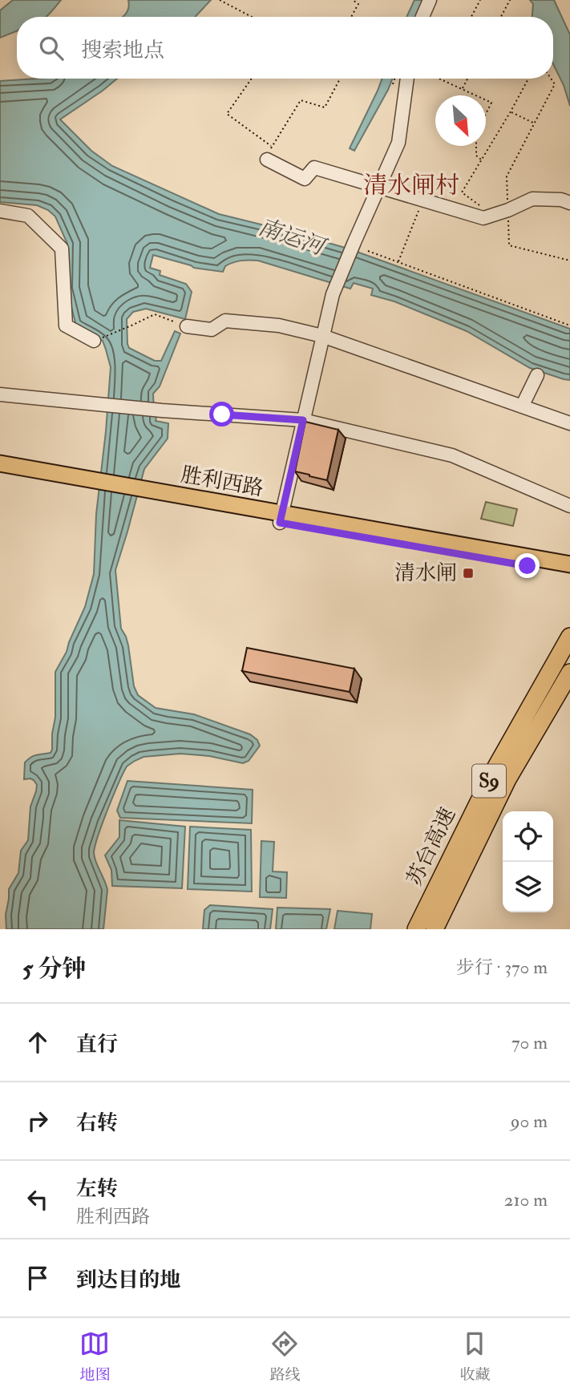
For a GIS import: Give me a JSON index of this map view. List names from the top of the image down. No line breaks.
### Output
{"streets":{"highway":["S9","苏台高速"],"main road":["胜利西路"]},"districts":["清水闸村"],"water":["南运河"],"places":{"transit":["清水闸"]},"north":"bottom right","page":{"search":"搜索地点","heading":["5 分钟","步行 · 370 m"],"list":[["直行","70 m"],["右转","90 m"],["左转","胜利西路","210 m"],"到达目的地"],"nav":["地图","路线","收藏"]}}
